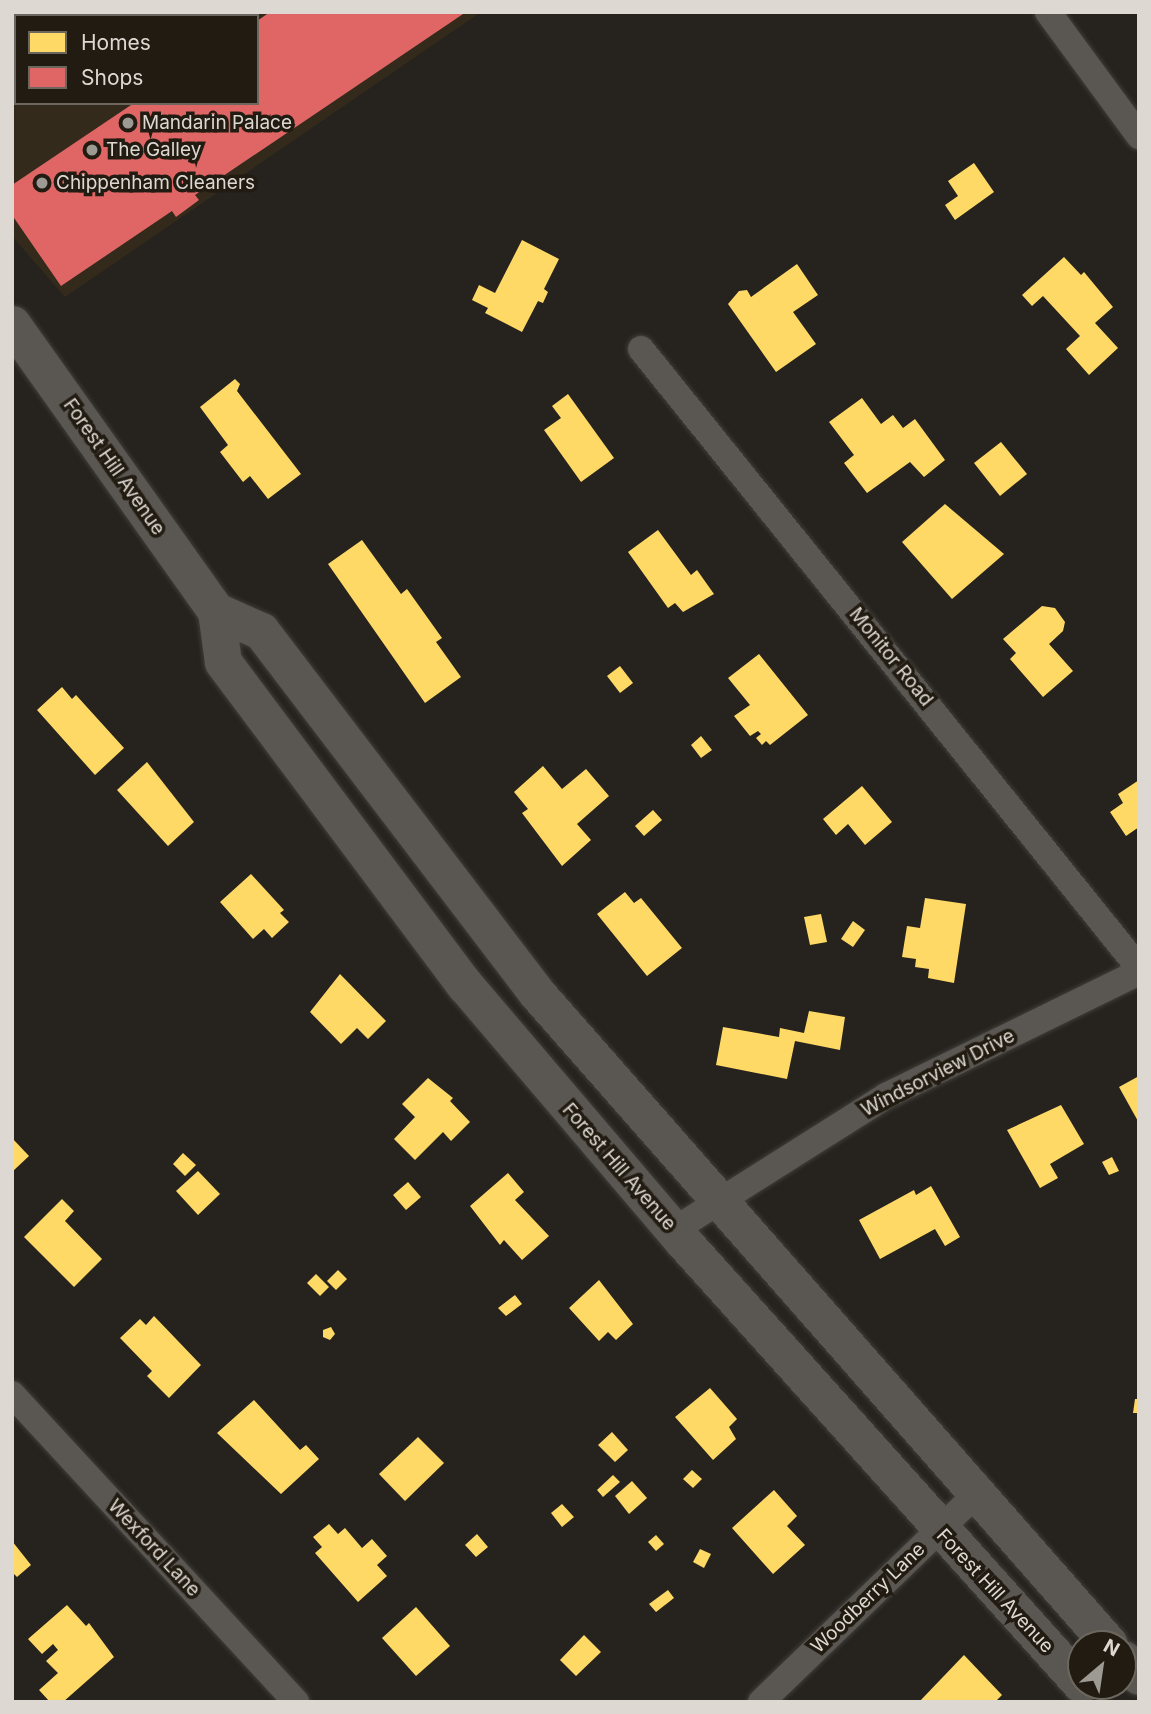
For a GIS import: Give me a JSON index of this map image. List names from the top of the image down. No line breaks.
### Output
{"streets":{"main road":["Forest Hill Avenue"],"street":["Monitor Road","Windsorview Drive","Wexford Lane","Woodberry Lane"]},"crossings":[["Forest Hill Avenue","Windsorview Drive"],["Forest Hill Avenue","Woodberry Lane"],["Monitor Road","Windsorview Drive"]],"places":["Mandarin Palace","The Galley","Chippenham Cleaners"],"legend":["Homes","Shops"],"north":"top right"}
